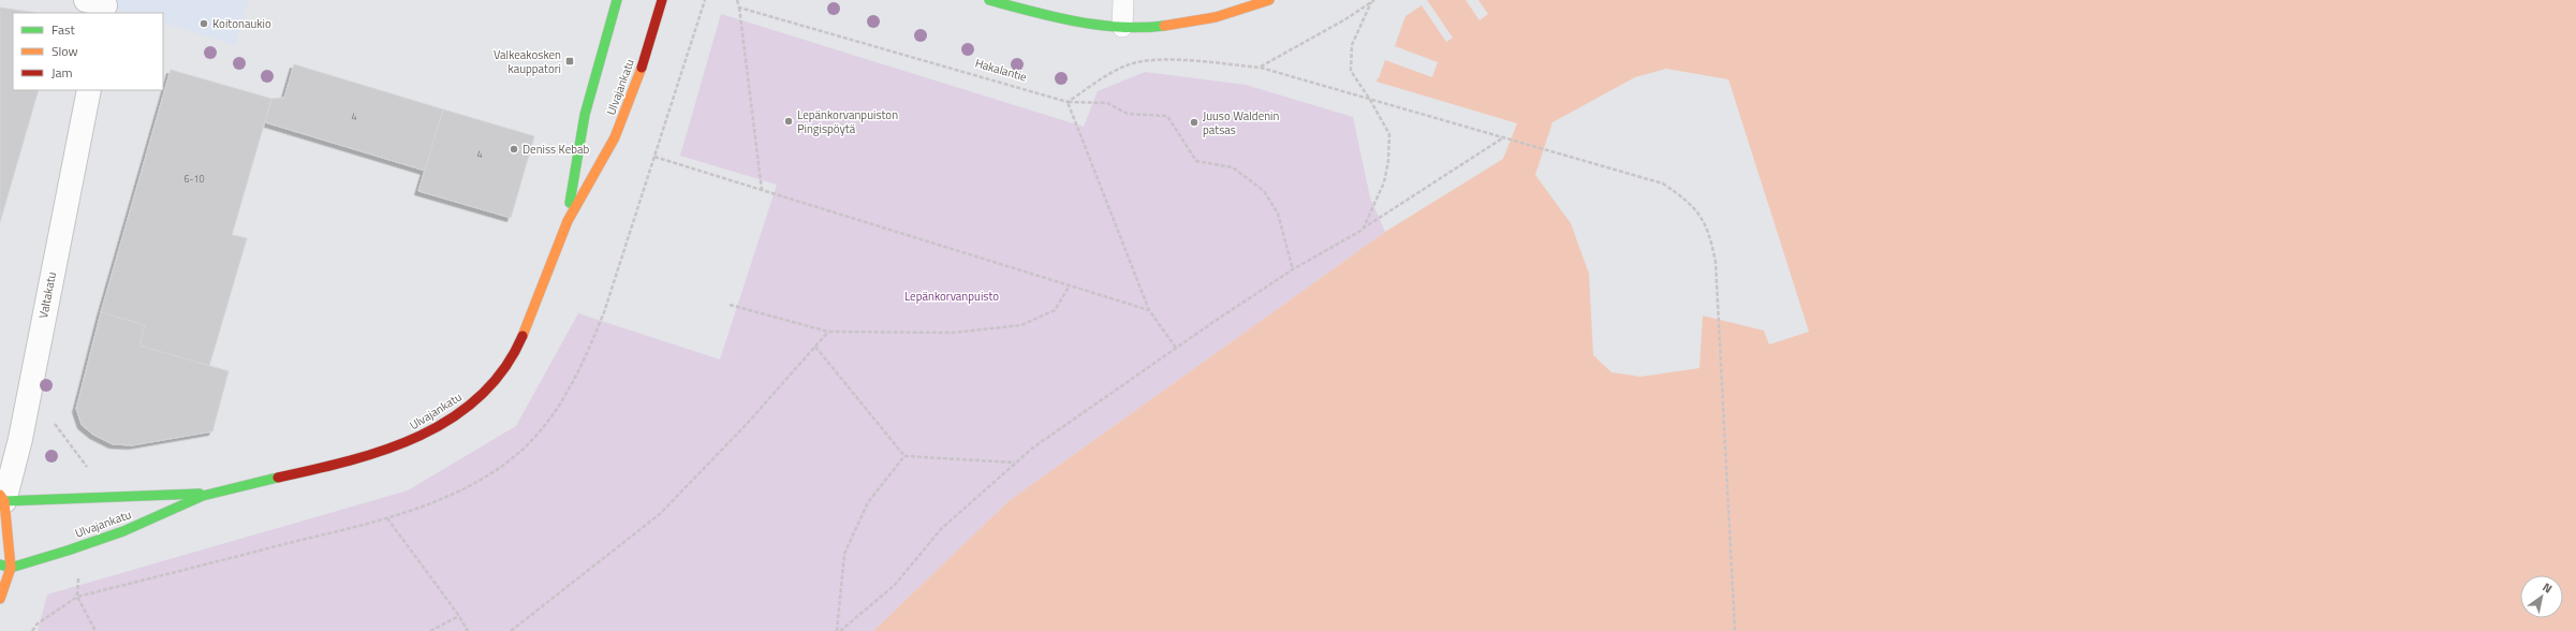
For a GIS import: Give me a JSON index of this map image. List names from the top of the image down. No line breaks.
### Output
{"streets":{"main road":["Ulvajankatu"],"street":["Valtakatu"],"path":["Hakalantie"]},"crossings":[["Ulvajankatu","Valtakatu"]],"parks":["Lepänkorvanpuisto"],"places":{"other":["Koitonaukio","Lepänkorvanpuiston Pingispöytä","Juuso Waldenin patsas","Deniss Kebab"],"transit":["Valkeakosken kauppatori"]},"house_numbers":["4","4","6-10"],"legend":["Fast","Slow","Jam"],"north":"top right"}
